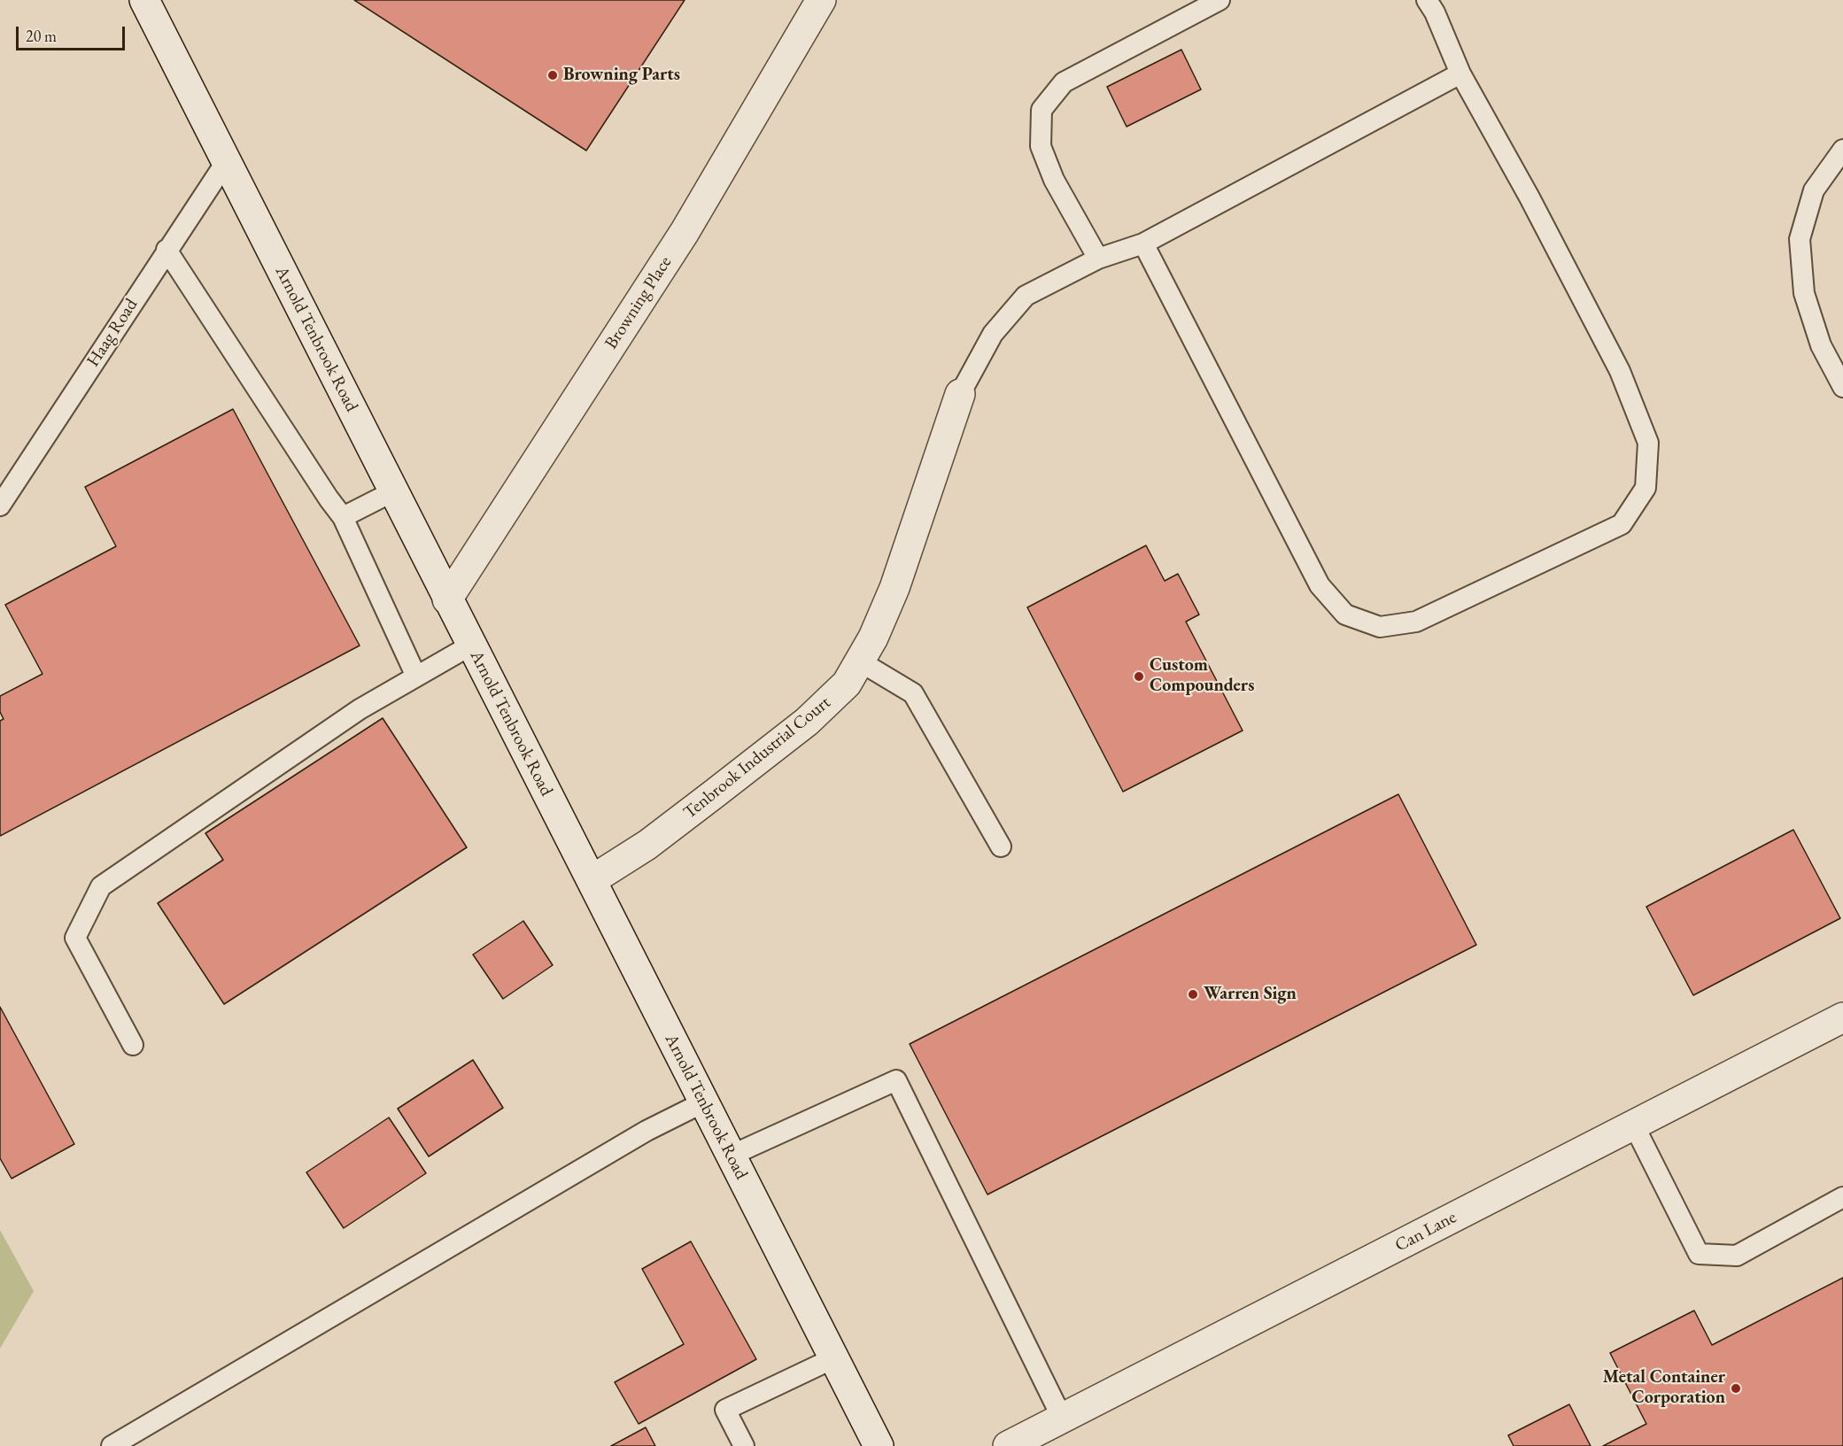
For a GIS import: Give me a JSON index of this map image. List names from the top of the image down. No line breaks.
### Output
{"streets":{"street":["Browning Place","Arnold Tenbrook Road","Tenbrook Industrial Court","Can Lane"],"lane":["Haag Road"]},"crossings":[["Browning Place","Arnold Tenbrook Road"],["Haag Road","Arnold Tenbrook Road"],["Arnold Tenbrook Road","Tenbrook Industrial Court"]],"places":["Browning Parts","Custom Compounders","Warren Sign","Metal Container Corporation"],"scale_bar":"20 m"}
